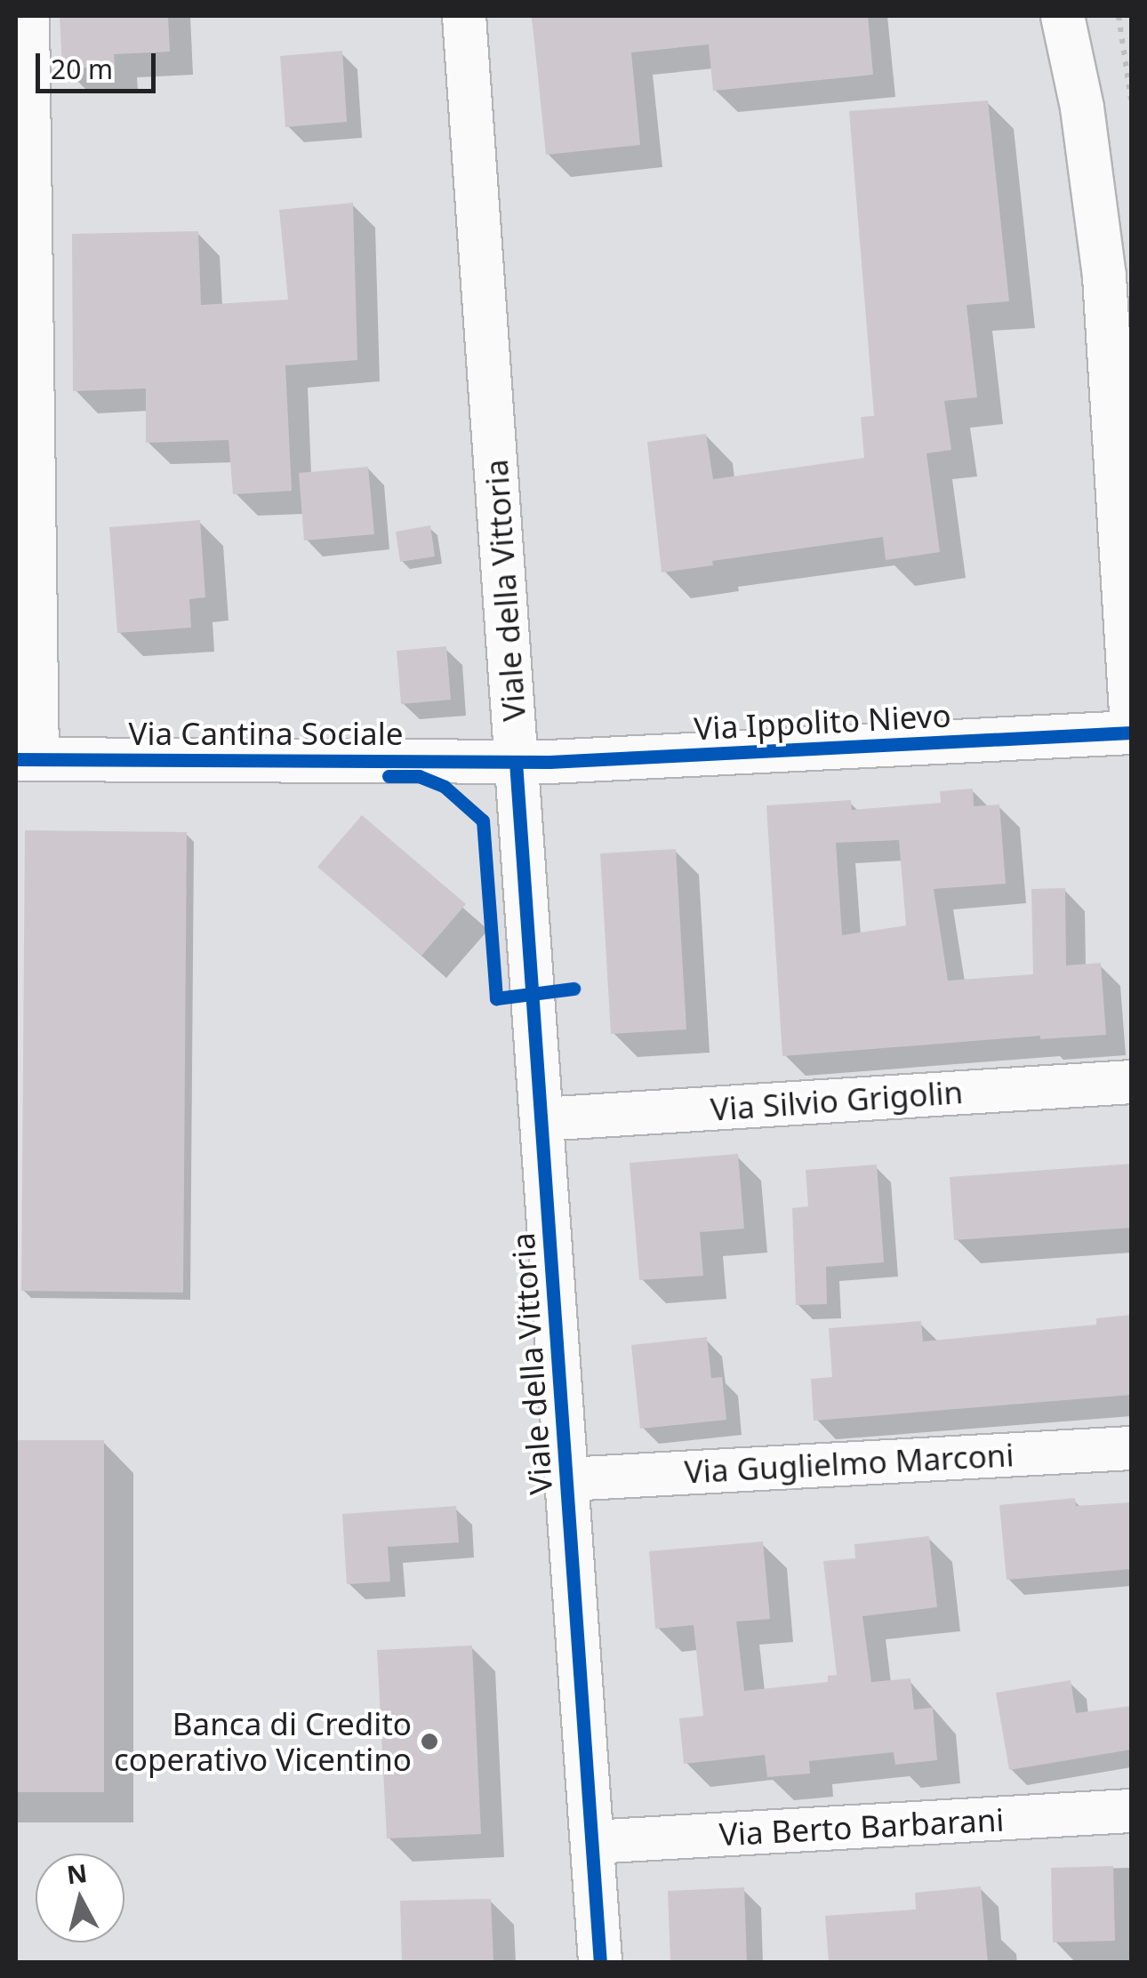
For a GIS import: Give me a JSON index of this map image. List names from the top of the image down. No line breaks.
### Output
{"streets":{"street":["Viale della Vittoria","Via Ippolito Nievo","Via Cantina Sociale","Via Silvio Grigolin","Via Guglielmo Marconi","Via Berto Barbarani"]},"crossings":[["Viale della Vittoria","Via Ippolito Nievo"],["Viale della Vittoria","Via Cantina Sociale"],["Viale della Vittoria","Via Silvio Grigolin"],["Viale della Vittoria","Via Guglielmo Marconi"],["Viale della Vittoria","Via Berto Barbarani"],["Via Ippolito Nievo","Via Cantina Sociale"]],"places":["Banca di Credito coperativo Vicentino"],"scale_bar":"20 m","north":"top"}
